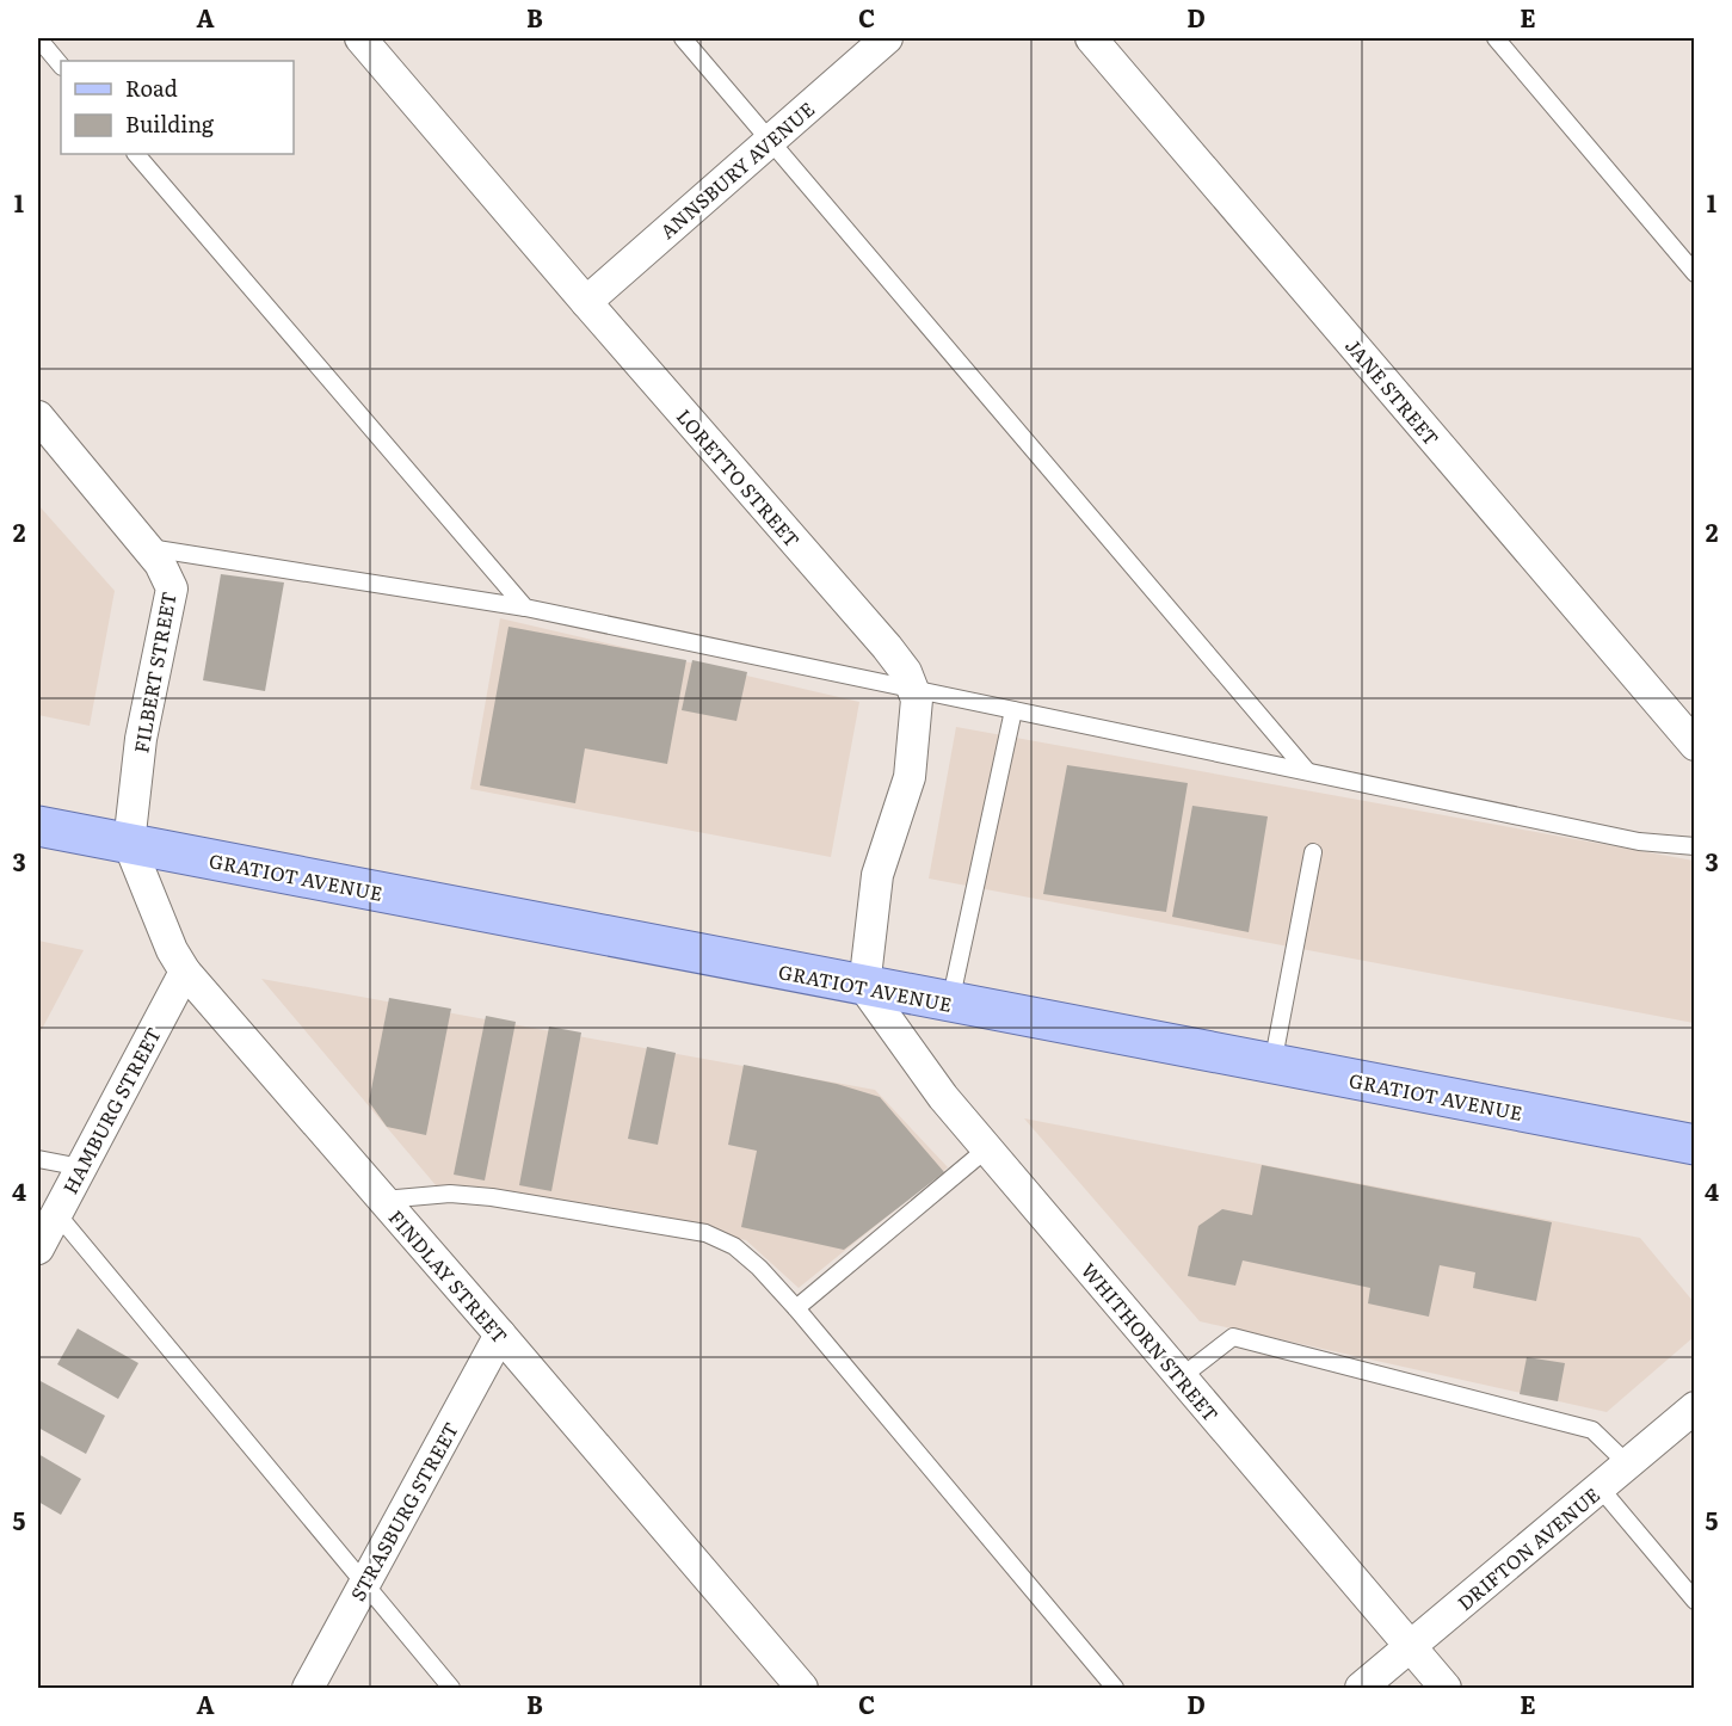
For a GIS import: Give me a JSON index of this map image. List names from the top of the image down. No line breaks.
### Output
{"streets":{"main road":["GRATIOT AVENUE"],"street":["ANNSBURY AVENUE","JANE STREET","LORETTO STREET","FILBERT STREET","HAMBURG STREET","FINDLAY STREET","WHITHORN STREET","STRASBURG STREET","DRIFTON AVENUE"]},"crossings":[["ANNSBURY AVENUE","LORETTO STREET"],["LORETTO STREET","GRATIOT AVENUE"],["LORETTO STREET","WHITHORN STREET"],["FILBERT STREET","GRATIOT AVENUE"],["FILBERT STREET","FINDLAY STREET"],["GRATIOT AVENUE","FINDLAY STREET"],["GRATIOT AVENUE","WHITHORN STREET"],["HAMBURG STREET","FINDLAY STREET"],["FINDLAY STREET","STRASBURG STREET"],["WHITHORN STREET","DRIFTON AVENUE"]],"legend":["Road","Building"],"grid":{"columns":["A","B","C","D","E"],"rows":["1","2","3","4","5"]}}
